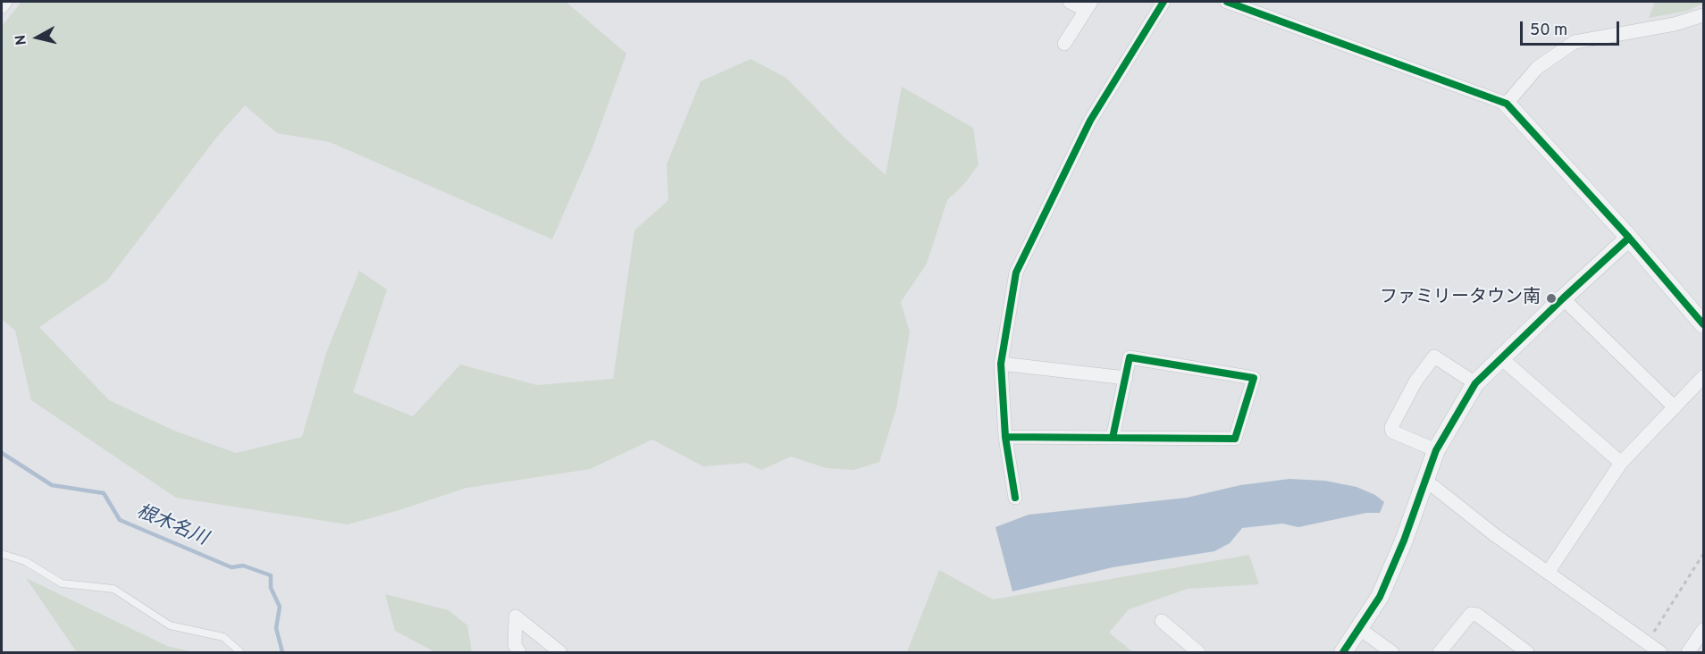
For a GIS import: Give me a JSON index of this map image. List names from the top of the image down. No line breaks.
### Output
{"water":["根木名川"],"places":["ファミリータウン南"],"scale_bar":"50 m","north":"left"}
